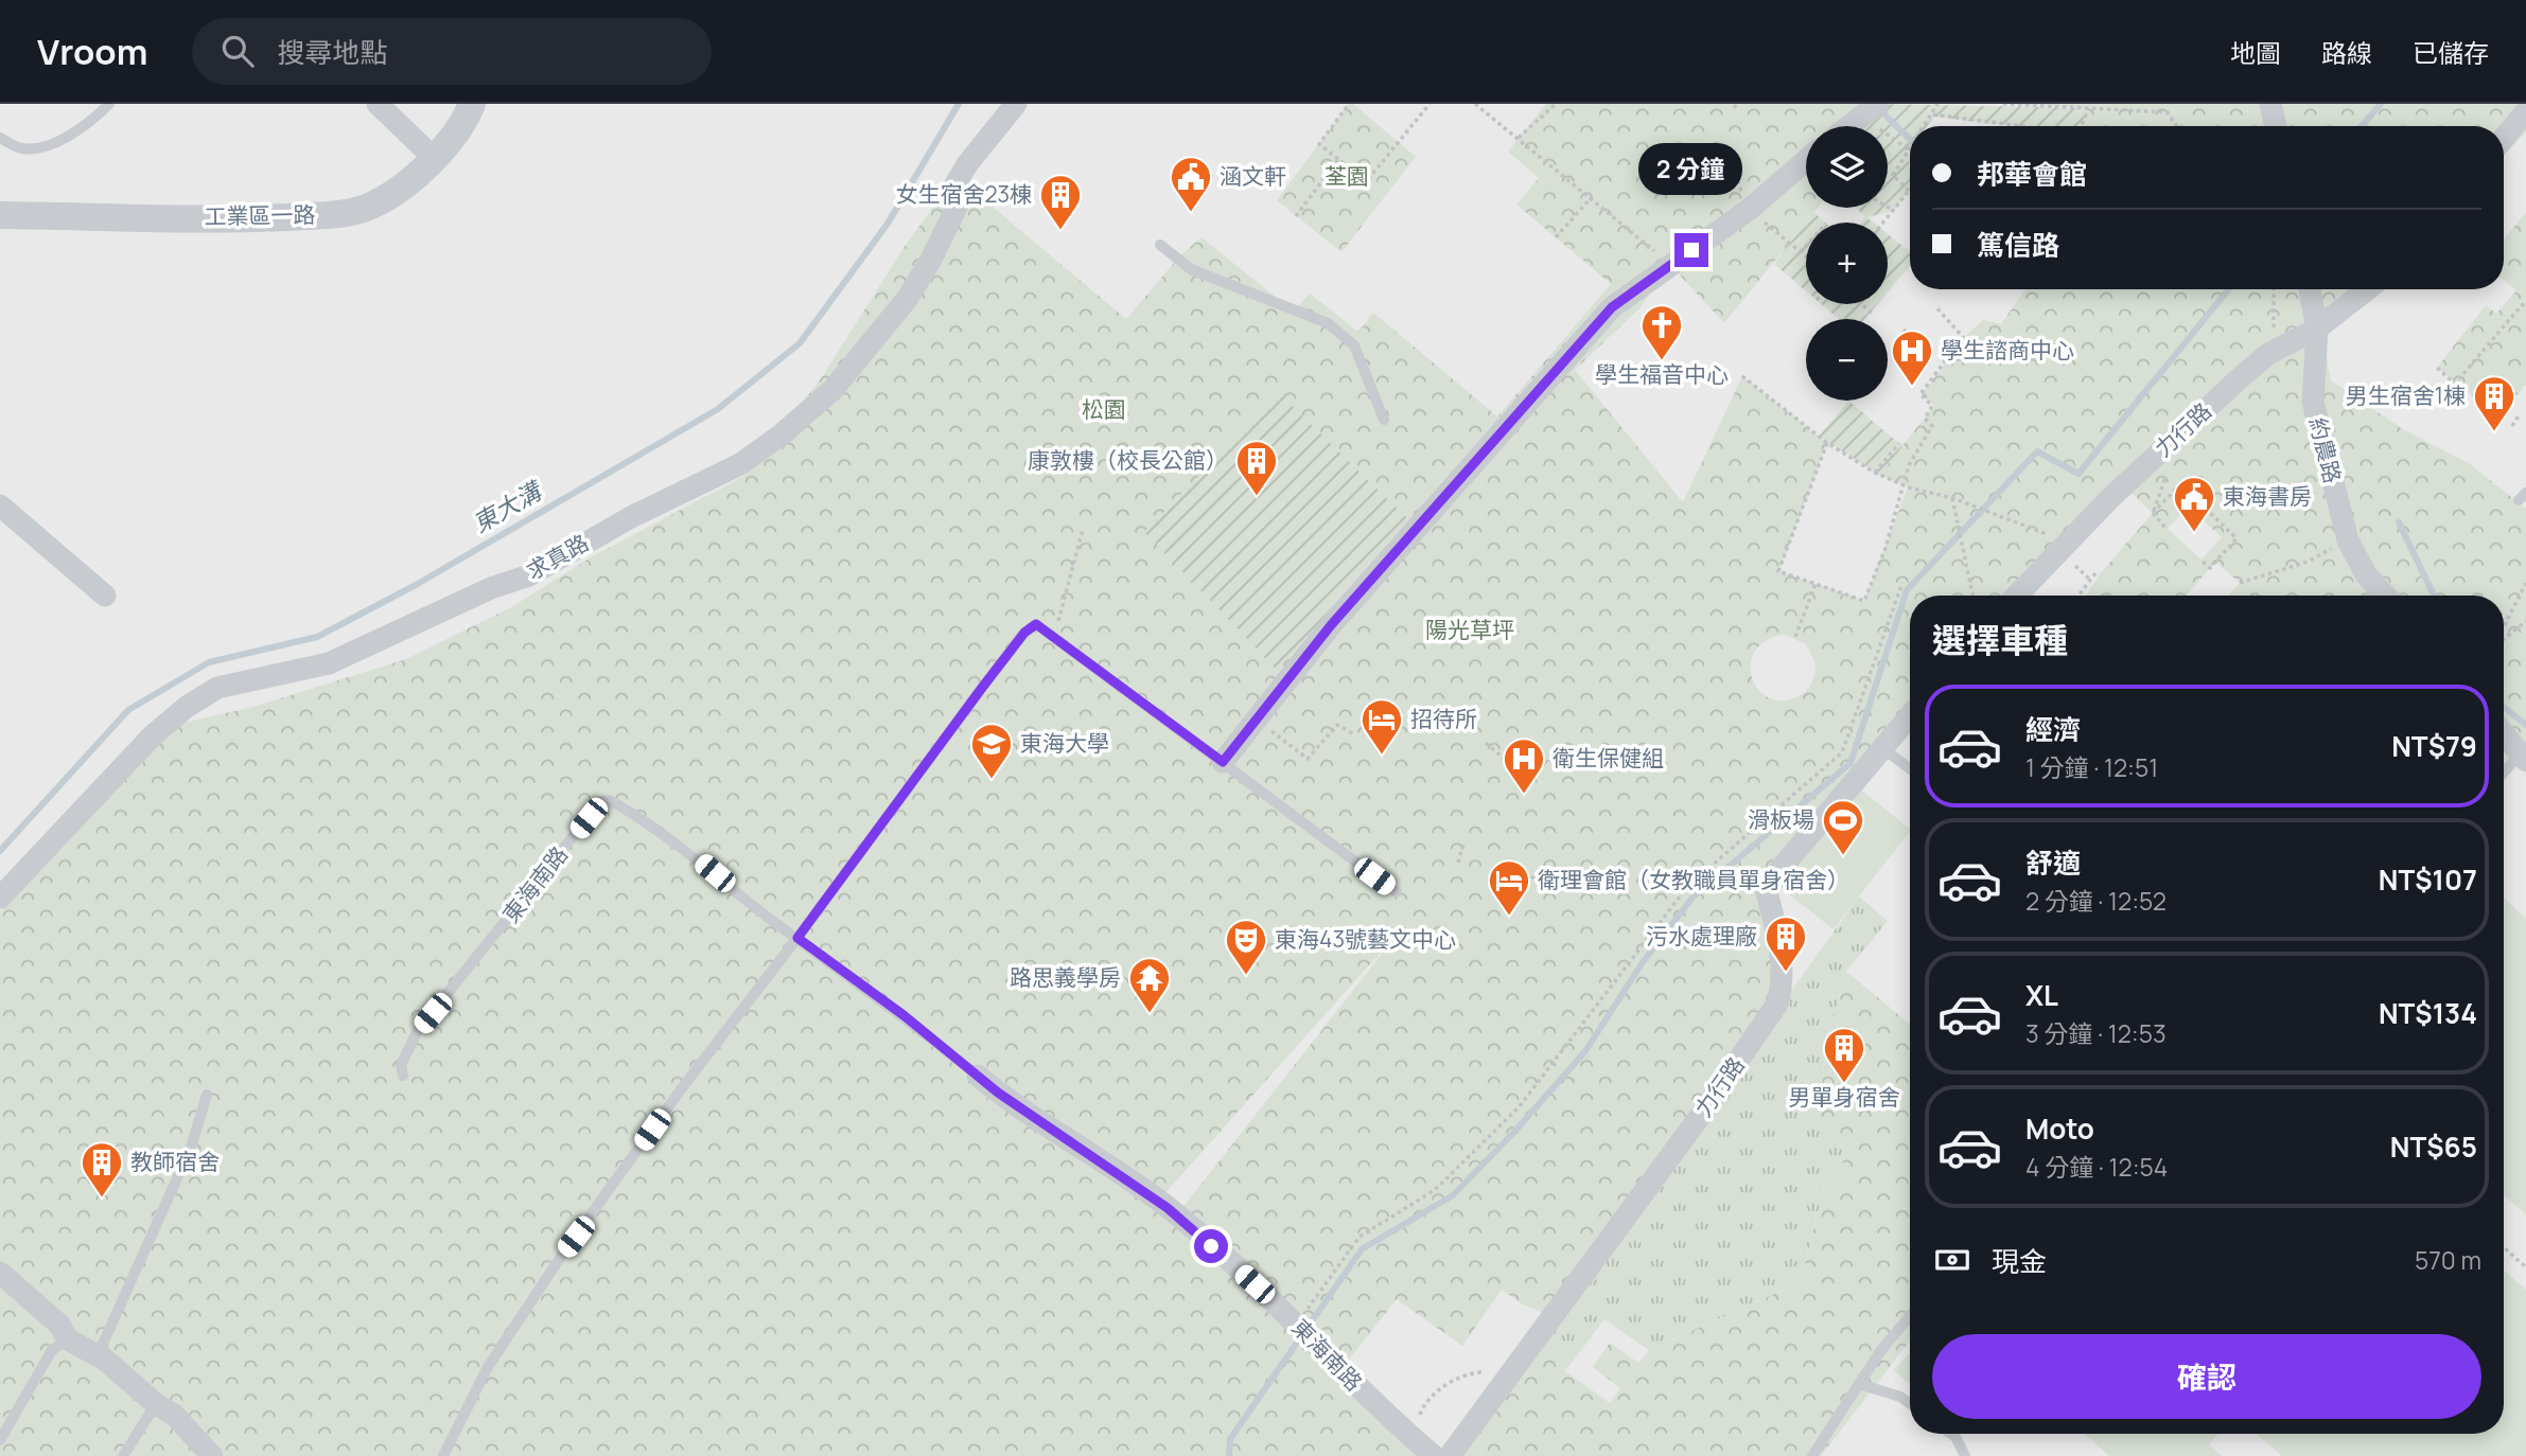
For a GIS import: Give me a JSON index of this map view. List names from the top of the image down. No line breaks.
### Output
{"streets":{"street":["工業區一路","力行路","約農路","求真路","東海南路"]},"crossings":[["力行路","約農路"]],"water":["東大溝"],"parks":["荃園","松園","陽光草坪"],"places":{"public building":["涵文軒","東海書房"],"building":["女生宿舍23棟","男生宿舍1棟","康敦樓（校長公館）","污水處理廠","男單身宿舍","教師宿舍"],"church":["學生福音中心"],"hospital":["學生諮商中心","衛生保健組"],"hotel":["招待所","衛理會館（女教職員單身宿舍）"],"school or university":["東海大學"],"sports":["滑板場"],"theatre":["東海43號藝文中心"],"temple":["路思義學房"]},"page":{"header":"Vroom","search":"搜尋地點","nav":["地圖","路線","已儲存"],"map_buttons":["+","−"],"banner":["邦華會館","篤信路"],"bubble":"2 分鐘","heading":"選擇車種","list":[{"name":"經濟","note":"1 分鐘 · 12:51","value":"NT$79"},{"name":"舒適","note":"2 分鐘 · 12:52","value":"NT$107"},{"name":"XL","note":"3 分鐘 · 12:53","value":"NT$134"},{"name":"Moto","note":"4 分鐘 · 12:54","value":"NT$65"}],"pay":["現金","570 m"],"buttons":"確認"}}
